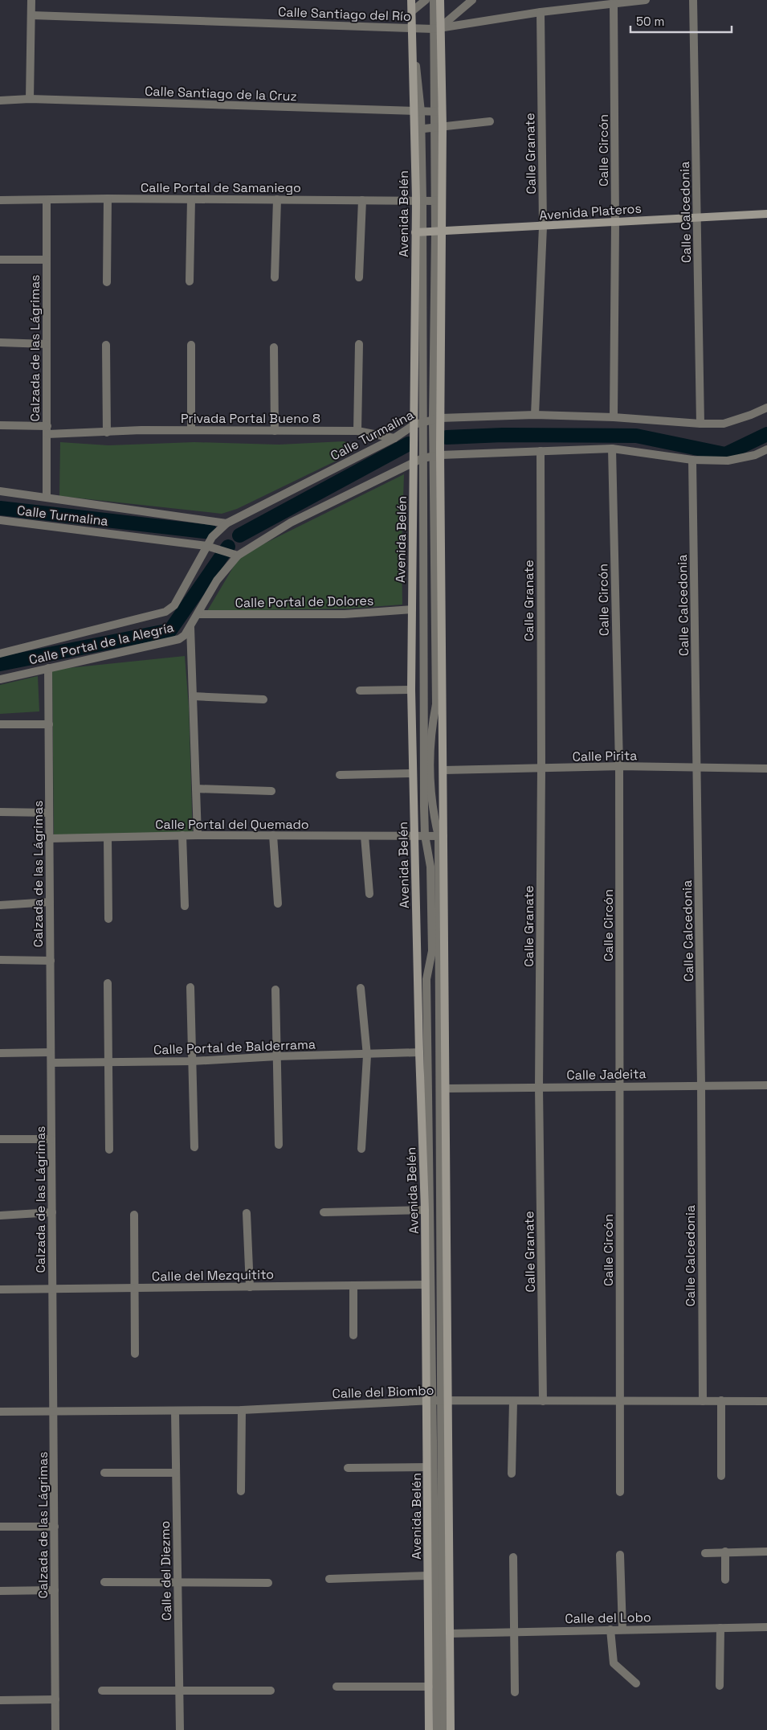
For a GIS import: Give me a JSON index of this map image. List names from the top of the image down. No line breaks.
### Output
{"streets":{"main road":["Avenida Plateros","Avenida Belén"],"street":["Calle Santiago del Río","Calle Santiago de la Cruz","Calle Circón","Calle Granate","Calle Portal de Samaniego","Calle Calcedonia","Calzada de las Lágrimas","Privada Portal Bueno 8","Calle Turmalina","Calle Portal de Dolores","Calle Portal de la Alegría","Calle Pirita","Calle Portal del Quemado","Calle Portal de Balderrama","Calle Jadeita","Calle del Mezquitito","Calle del Biombo","Calle del Diezmo","Calle del Lobo"]},"crossings":[["Calle Santiago del Río","Calle Circón"],["Calle Santiago del Río","Calle Granate"],["Calle Santiago del Río","Avenida Belén"],["Calle Santiago de la Cruz","Avenida Belén"],["Calle Circón","Avenida Plateros"],["Calle Circón","Calle Turmalina"],["Calle Circón","Calle Pirita"],["Calle Circón","Calle Jadeita"],["Calle Circón","Calle del Biombo"],["Calle Granate","Avenida Plateros"],["Calle Granate","Calle Turmalina"],["Calle Granate","Calle Pirita"],["Calle Granate","Calle Jadeita"],["Calle Granate","Calle del Biombo"],["Calle Portal de Samaniego","Avenida Belén"],["Calle Portal de Samaniego","Calzada de las Lágrimas"],["Avenida Plateros","Calle Calcedonia"],["Avenida Plateros","Avenida Belén"],["Calle Calcedonia","Calle Turmalina"],["Calle Calcedonia","Calle Pirita"],["Calle Calcedonia","Calle Jadeita"],["Calle Calcedonia","Calle del Biombo"],["Avenida Belén","Calle Turmalina"],["Avenida Belén","Calle Portal de Dolores"],["Avenida Belén","Calle Pirita"],["Avenida Belén","Calle Portal del Quemado"],["Avenida Belén","Calle Portal de Balderrama"],["Avenida Belén","Calle Jadeita"],["Avenida Belén","Calle del Mezquitito"],["Avenida Belén","Calle del Biombo"],["Avenida Belén","Calle del Lobo"],["Calzada de las Lágrimas","Privada Portal Bueno 8"],["Calzada de las Lágrimas","Calle Turmalina"],["Calzada de las Lágrimas","Calle Portal de la Alegría"],["Calzada de las Lágrimas","Calle Portal del Quemado"],["Calzada de las Lágrimas","Calle Portal de Balderrama"],["Calzada de las Lágrimas","Calle del Mezquitito"],["Calzada de las Lágrimas","Calle del Biombo"],["Privada Portal Bueno 8","Calle Turmalina"],["Calle Turmalina","Calle Portal de la Alegría"],["Calle Portal de Dolores","Calle Portal de la Alegría"],["Calle del Biombo","Calle del Diezmo"]],"scale_bar":"50 m"}
